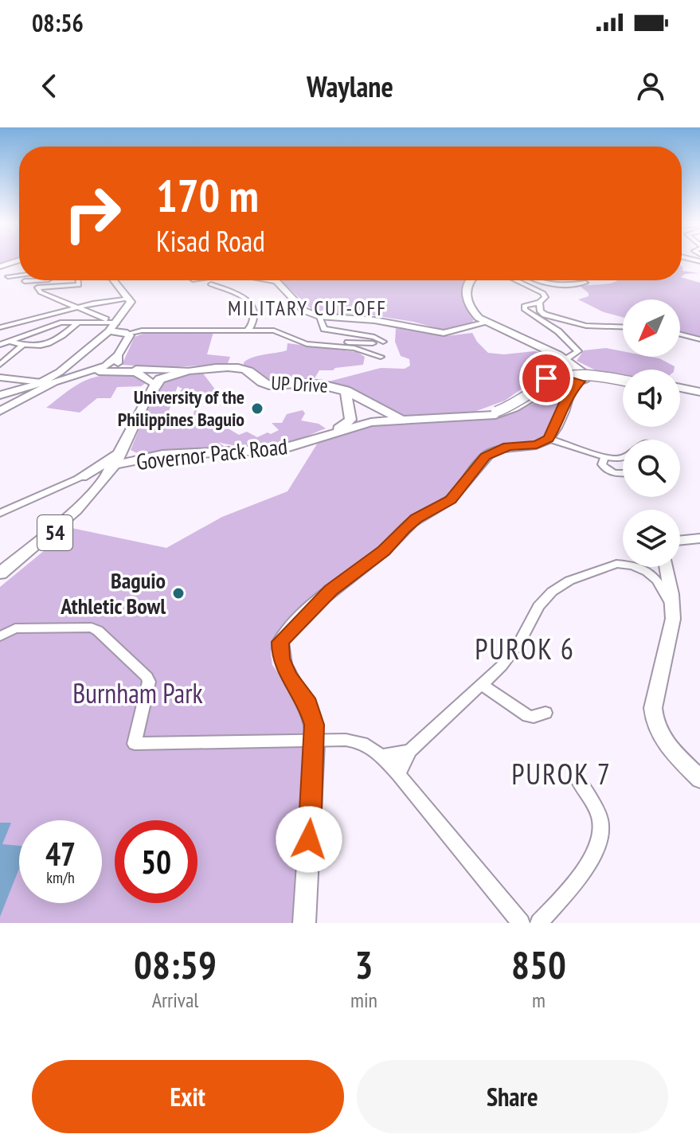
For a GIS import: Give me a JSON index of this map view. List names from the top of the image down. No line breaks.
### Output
{"streets":{"highway":["UP Drive","Governor Pack Road","54"]},"crossings":[["UP Drive","Governor Pack Road"],["Governor Pack Road","54"]],"districts":["MILITARY CUT-OFF","PUROK 6","PUROK 7"],"parks":["Burnham Park"],"places":["University of the Philippines Baguio","Baguio Athletic Bowl"],"north":"bottom left","page":{"status":"08:56","header":"Waylane","turn":["170 m","Kisad Road"],"speed":"47 km/h","limit":"50","eta":["08:59","Arrival","3","min","850","m"],"buttons":["Exit","Share"]}}
